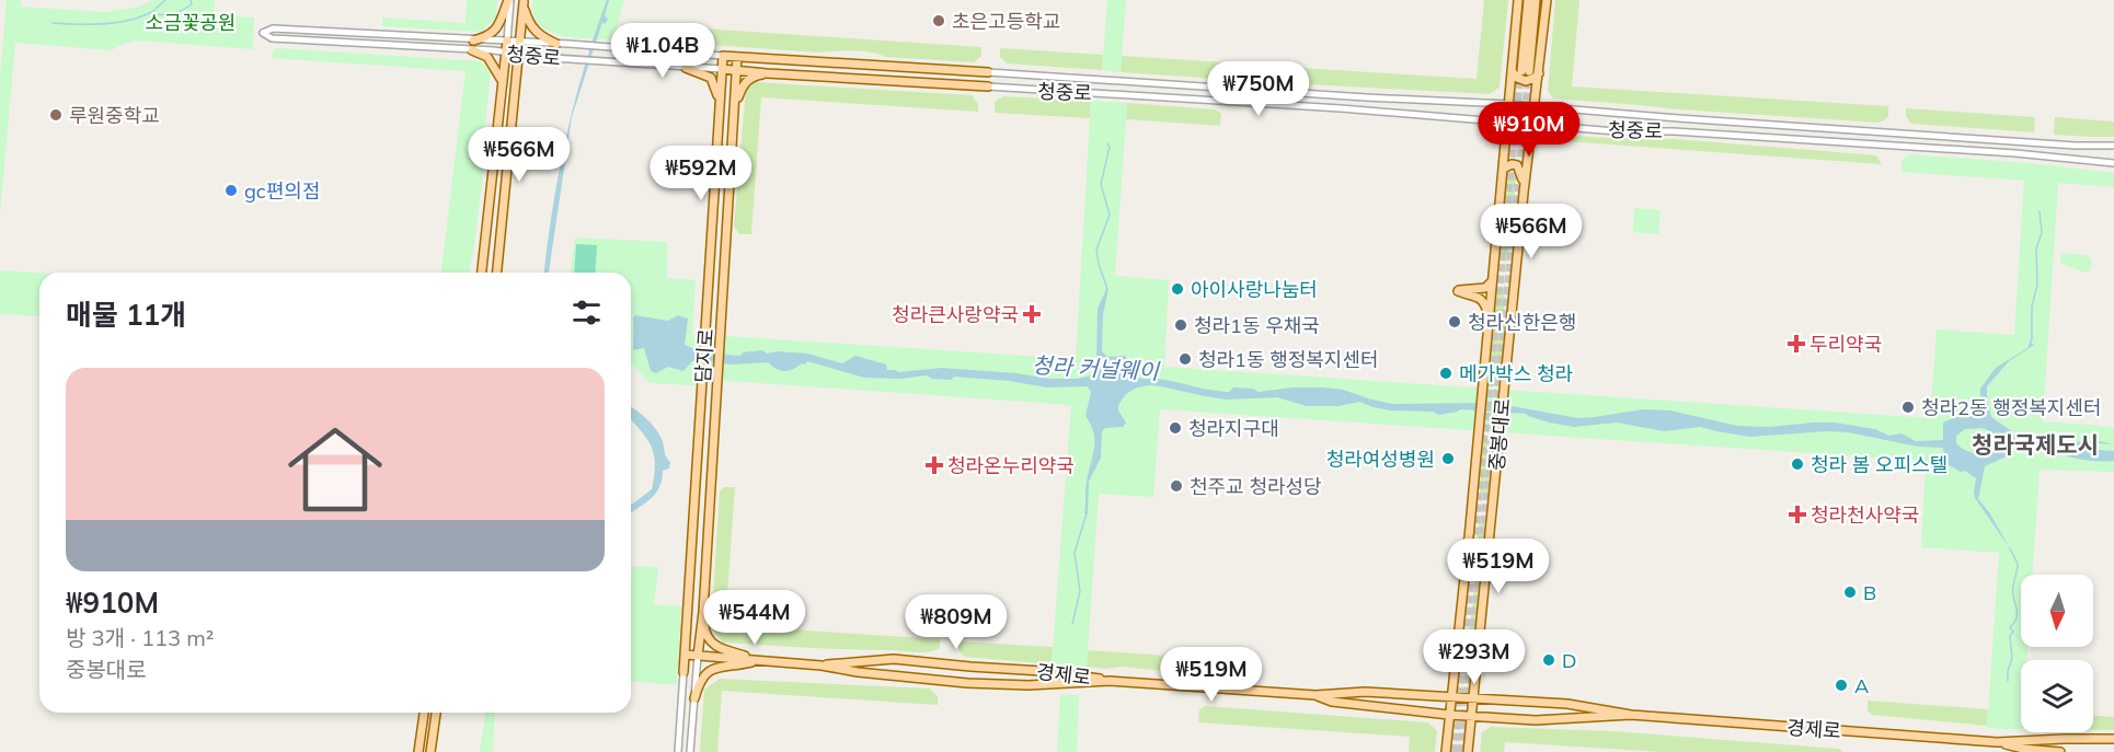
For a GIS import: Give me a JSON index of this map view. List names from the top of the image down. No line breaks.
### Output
{"streets":{"main road":["청중로","담지로","중봉대로","경제로"]},"crossings":[["청중로","담지로"],["청중로","중봉대로"],["담지로","경제로"],["중봉대로","경제로"]],"districts":["청라국제도시"],"water":["청라 커널웨이"],"parks":["소금꽃공원"],"places":{"other":["초은고등학교","루원중학교","gc편의점","아이사랑나눔터","청라신한은행","청라1동 우채국","청라1동 행정복지센터","메가박스 청라","청라2동 행정복지센터","청라지구대","청라여성병원","청라 봄 오피스텔","천주교 청라성당","B","D","A"],"health":["청라큰사랑약국","두리약국","청라온누리약국","청라천사약국"]},"north":"bottom","page":{"price":["₩1.04B","₩750M","₩910M","₩566M","₩592M","₩566M","₩519M","₩544M","₩809M","₩293M","₩519M"],"heading":"매물 11개","list":[{"name":"₩910M","note":"방 3개 · 113 m² · 중봉대로"}]}}
